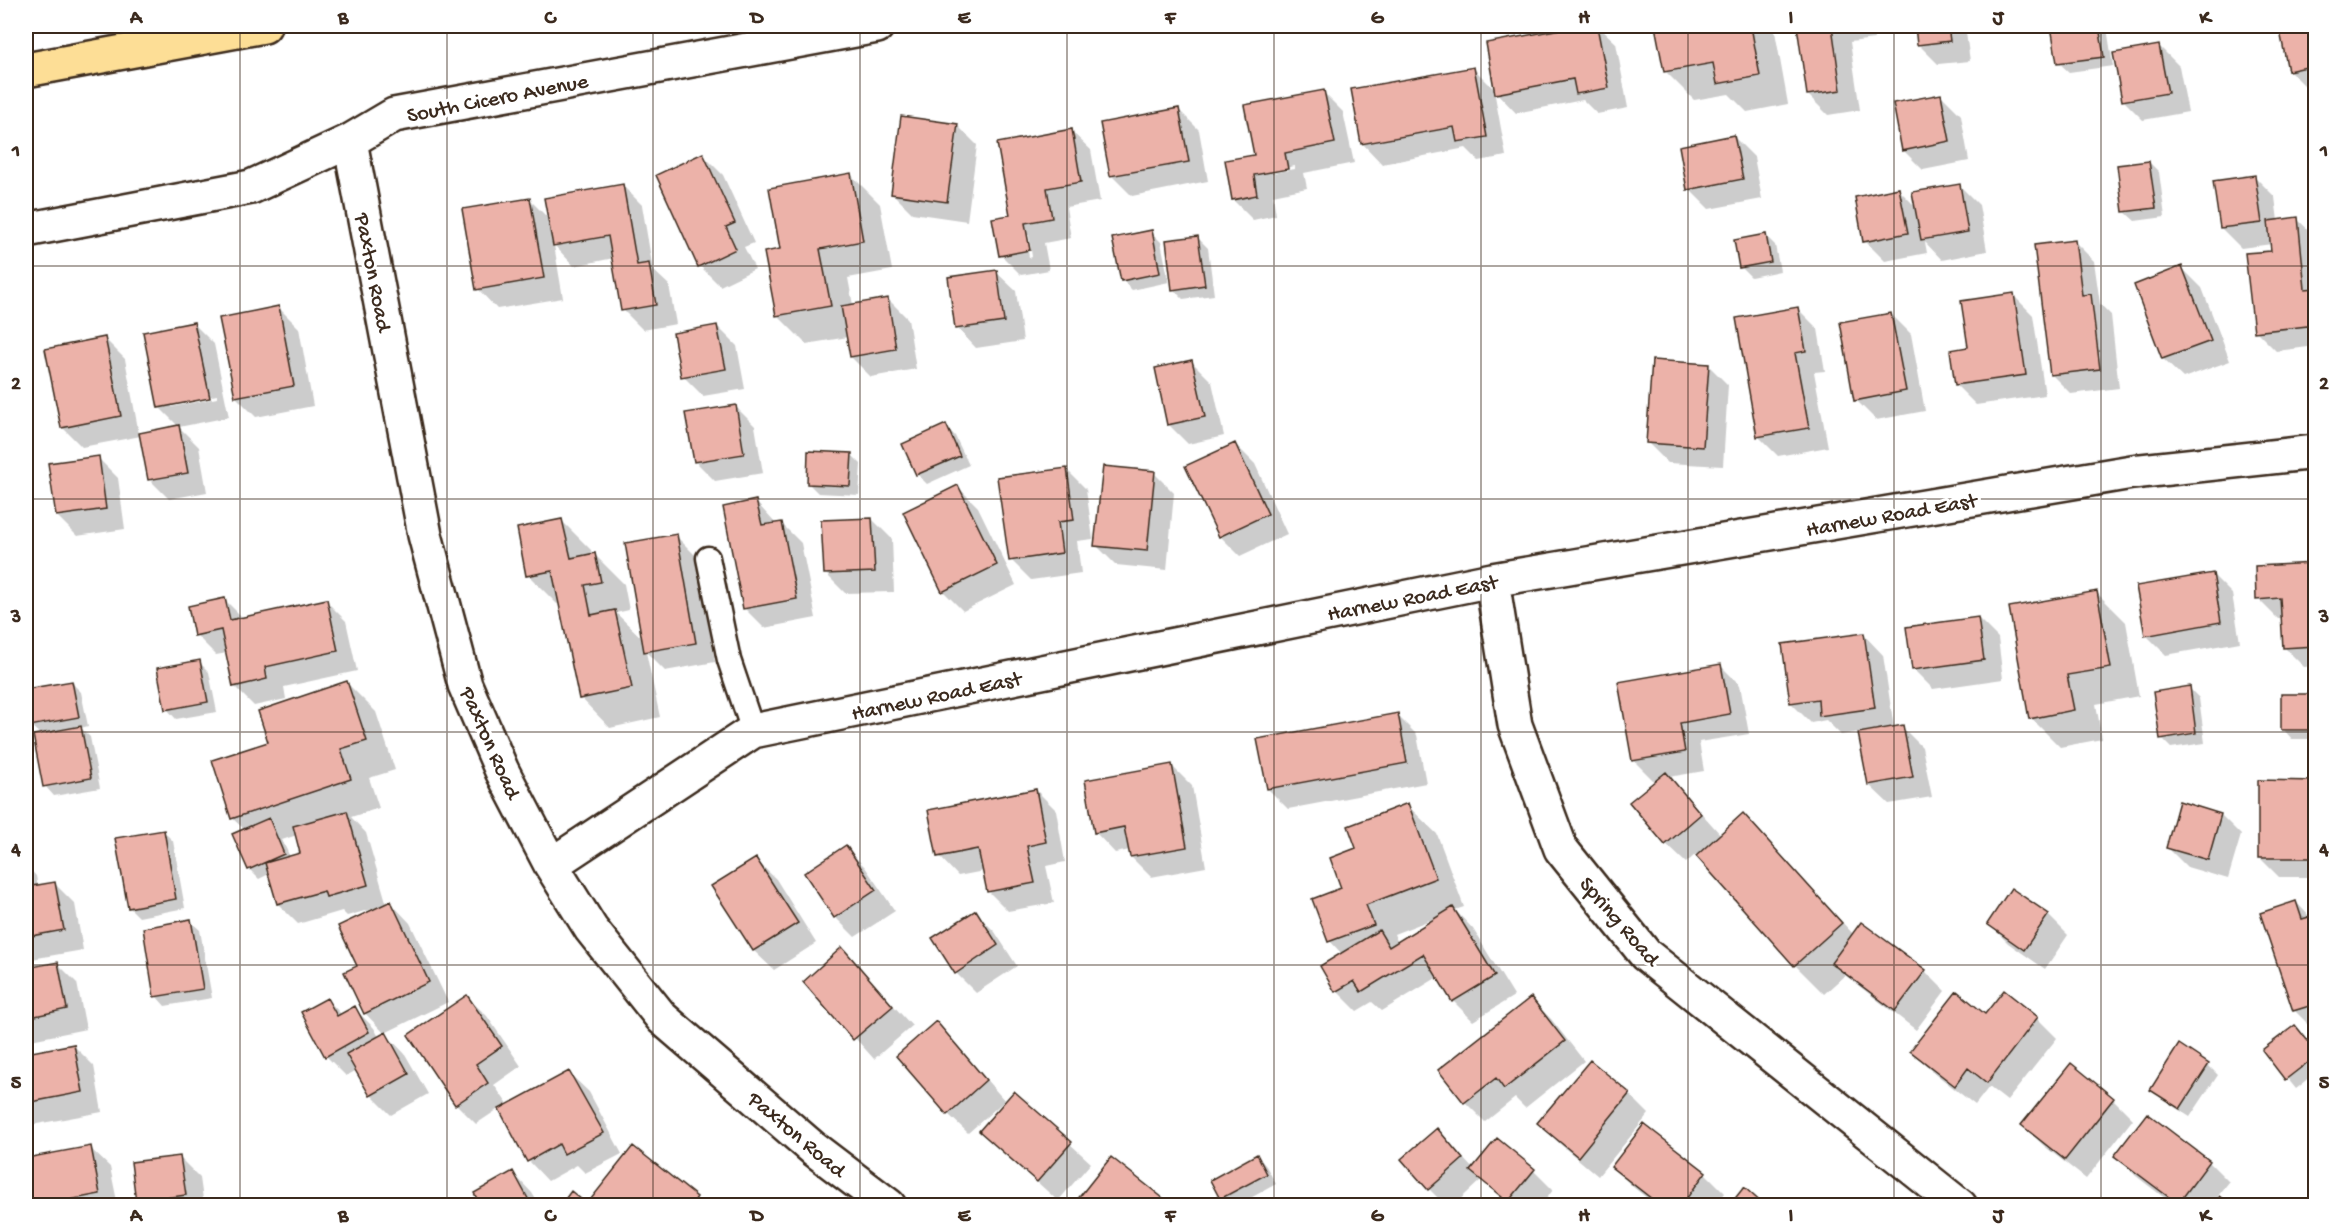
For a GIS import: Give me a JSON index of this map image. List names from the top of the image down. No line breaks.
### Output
{"streets":{"street":["South Cicero Avenue","Paxton Road","Harnew Road East","Spring Road"]},"crossings":[["South Cicero Avenue","Paxton Road"],["Paxton Road","Harnew Road East"],["Harnew Road East","Spring Road"]],"grid":{"columns":["A","B","C","D","E","F","G","H","I","J","K"],"rows":["1","2","3","4","5"]}}
